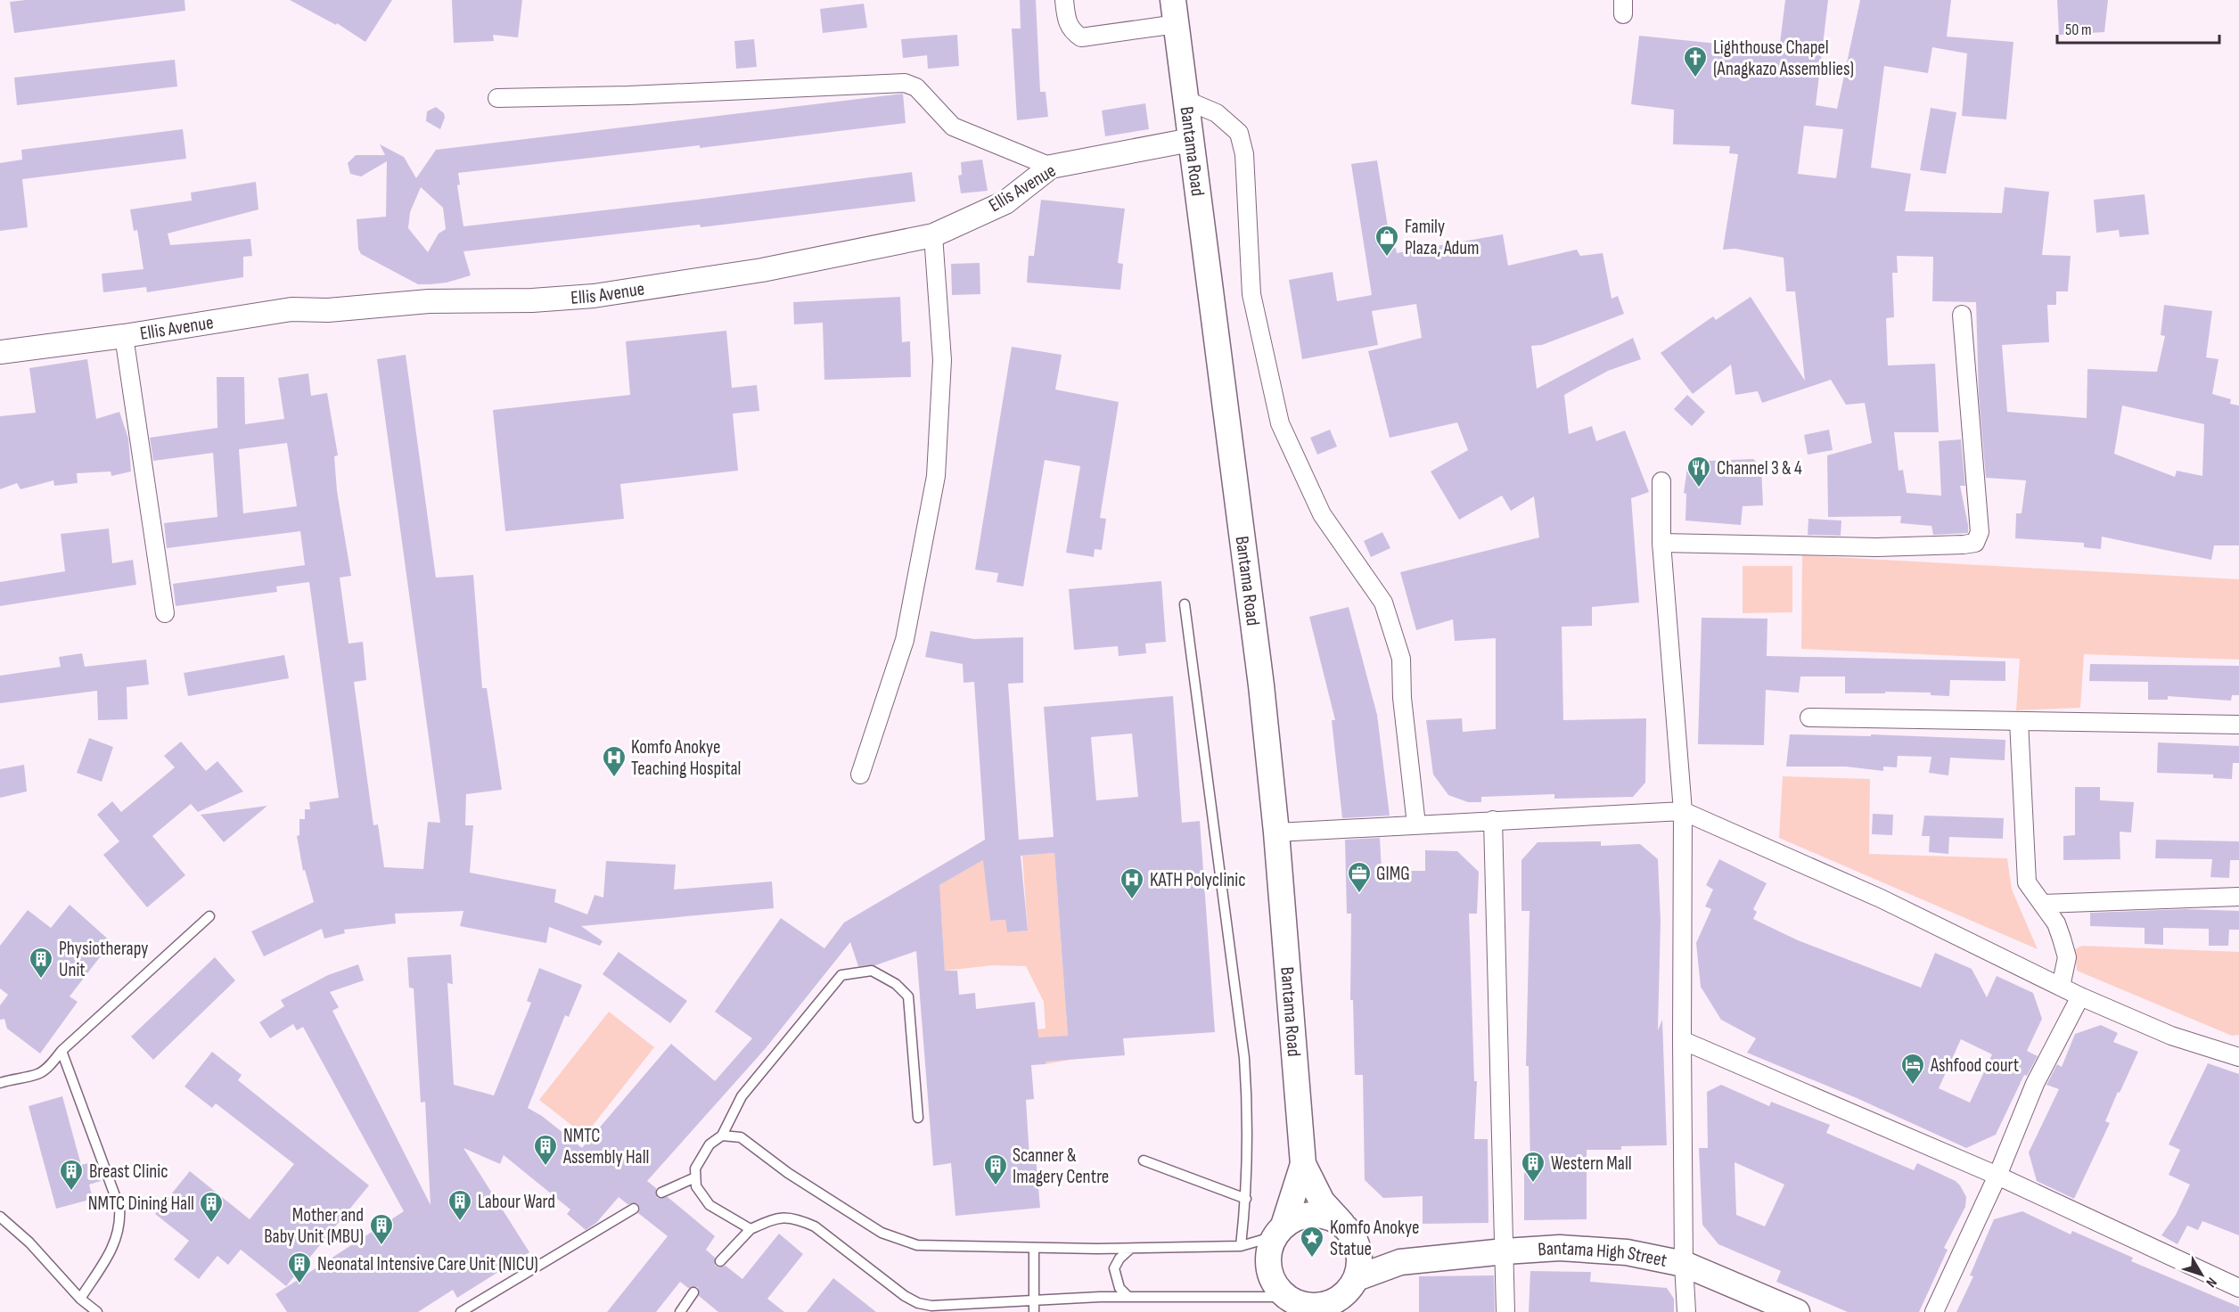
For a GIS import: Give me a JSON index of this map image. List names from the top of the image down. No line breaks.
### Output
{"streets":{"main road":["Bantama Road","Bantama High Street"],"street":["Ellis Avenue"]},"crossings":[["Bantama Road","Ellis Avenue"]],"places":{"church":["Lighthouse Chapel (Anagkazo Assemblies)"],"shop":["Family Plaza, Adum"],"restaurant":["Channel 3 & 4"],"hospital":["Komfo Anokye Teaching Hospital","KATH Polyclinic"],"office":["GIMG"],"building":["Physiotherapy Unit","NMTC Assembly Hall","Western Mall","Scanner & Imagery Centre","Breast Clinic","Labour Ward","NMTC Dining Hall","Mother and Baby Unit (MBU)","Neonatal Intensive Care Unit (NICU)"],"hotel":["Ashfood court"],"place":["Komfo Anokye Statue"]},"scale_bar":"50 m","north":"bottom right"}
